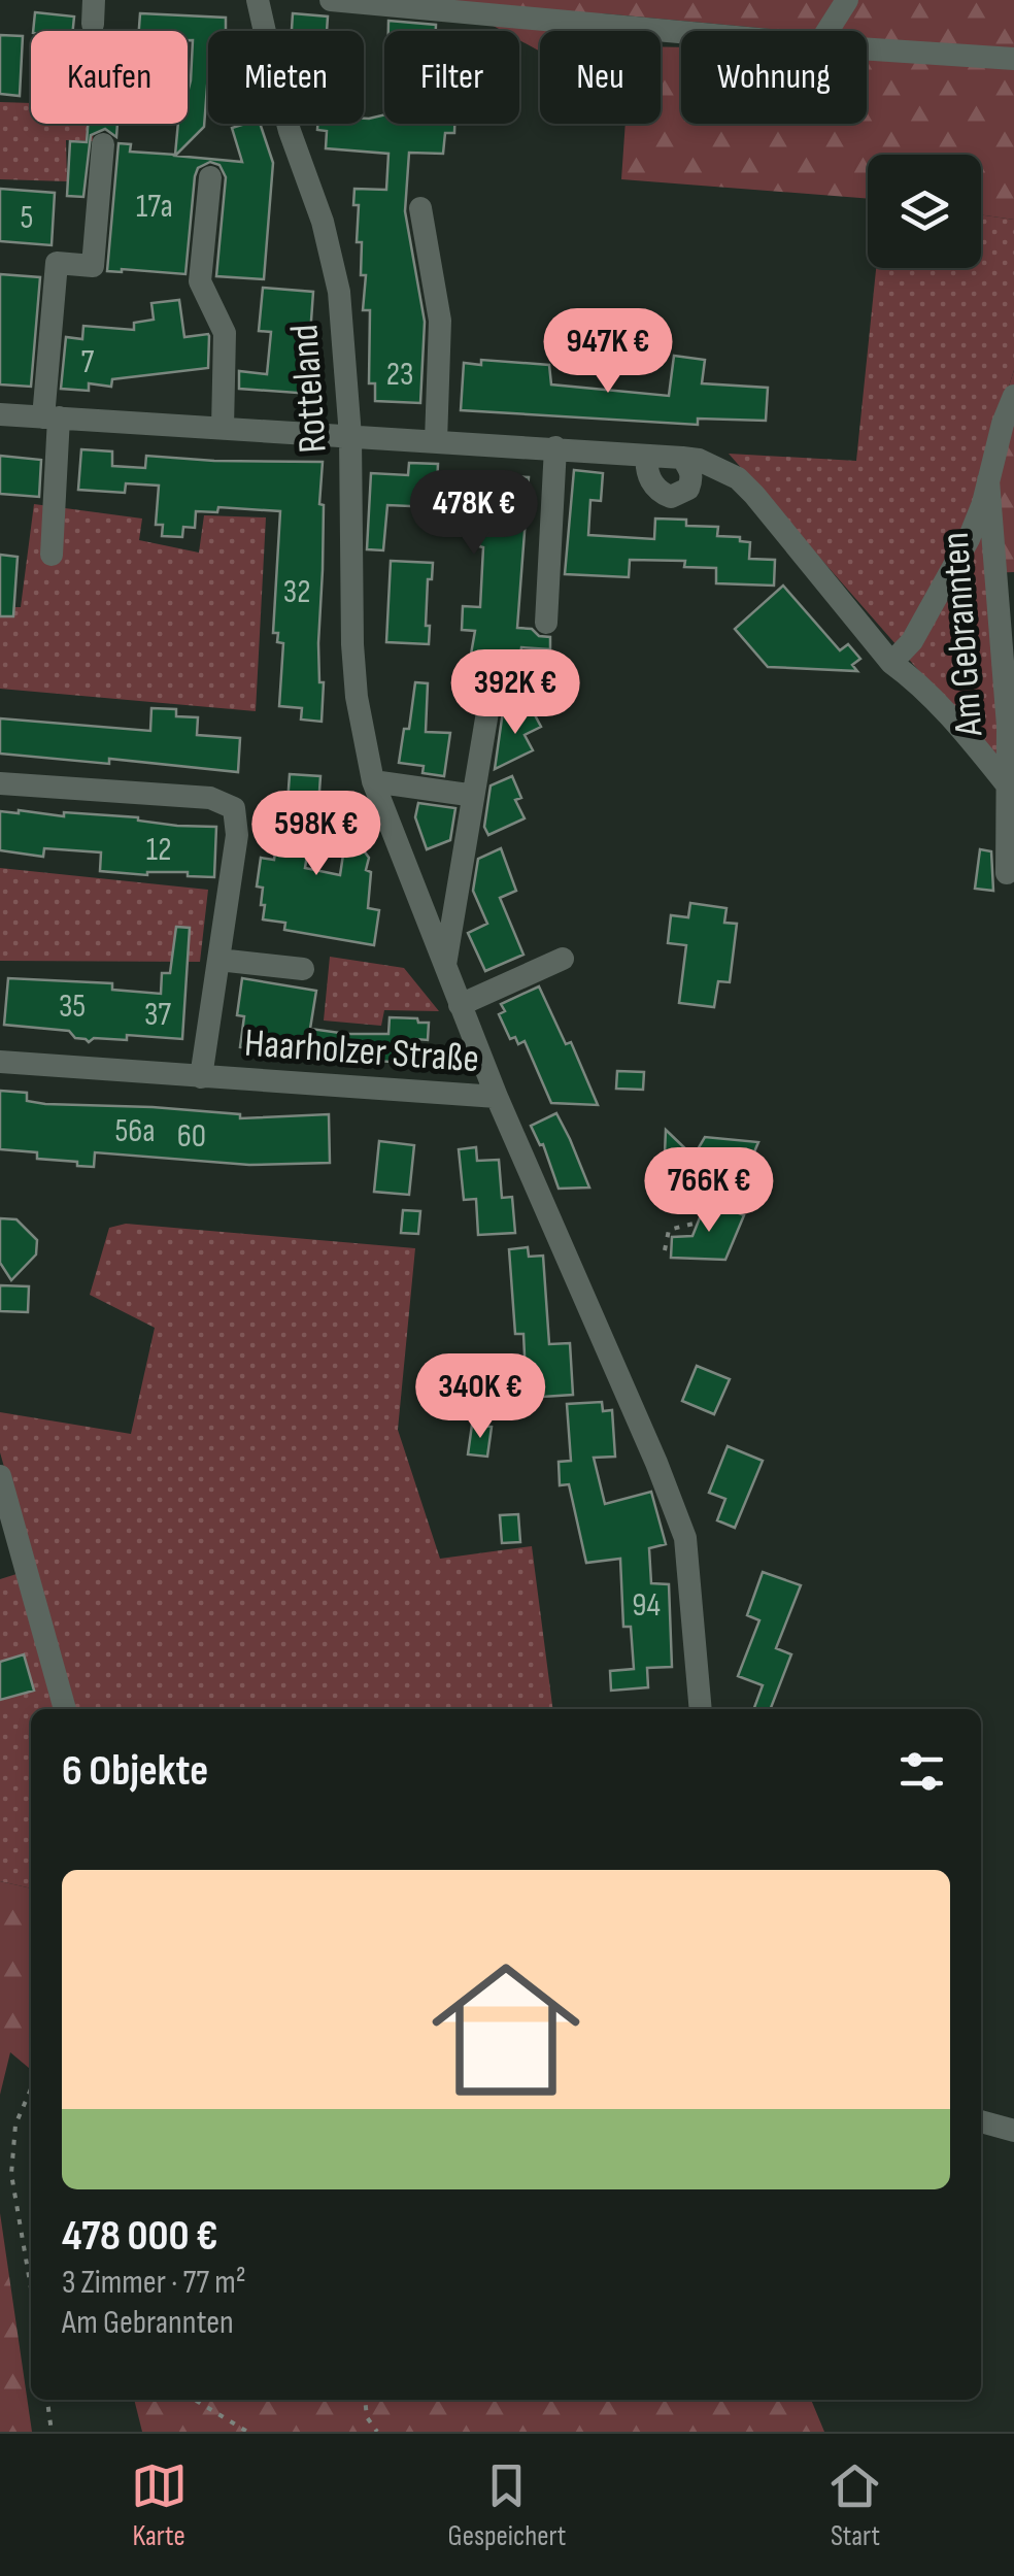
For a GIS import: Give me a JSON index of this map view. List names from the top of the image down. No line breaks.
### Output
{"streets":{"street":["Rotteland","Am Gebrannten","Haarholzer Straße"]},"crossings":[["Rotteland","Am Gebrannten"],["Rotteland","Haarholzer Straße"]],"house_numbers":["17a","5","7","23","32","12","35","37","56a","60","94"],"page":{"chip":["Kaufen","Mieten","Filter","Neu","Wohnung"],"price":["947K €","478K €","392K €","598K €","766K €","340K €"],"heading":"6 Objekte","list":[{"name":"478 000 €","note":"3 Zimmer · 77 m² · Am Gebrannten"}],"tabs":["Karte","Gespeichert","Start"]}}
